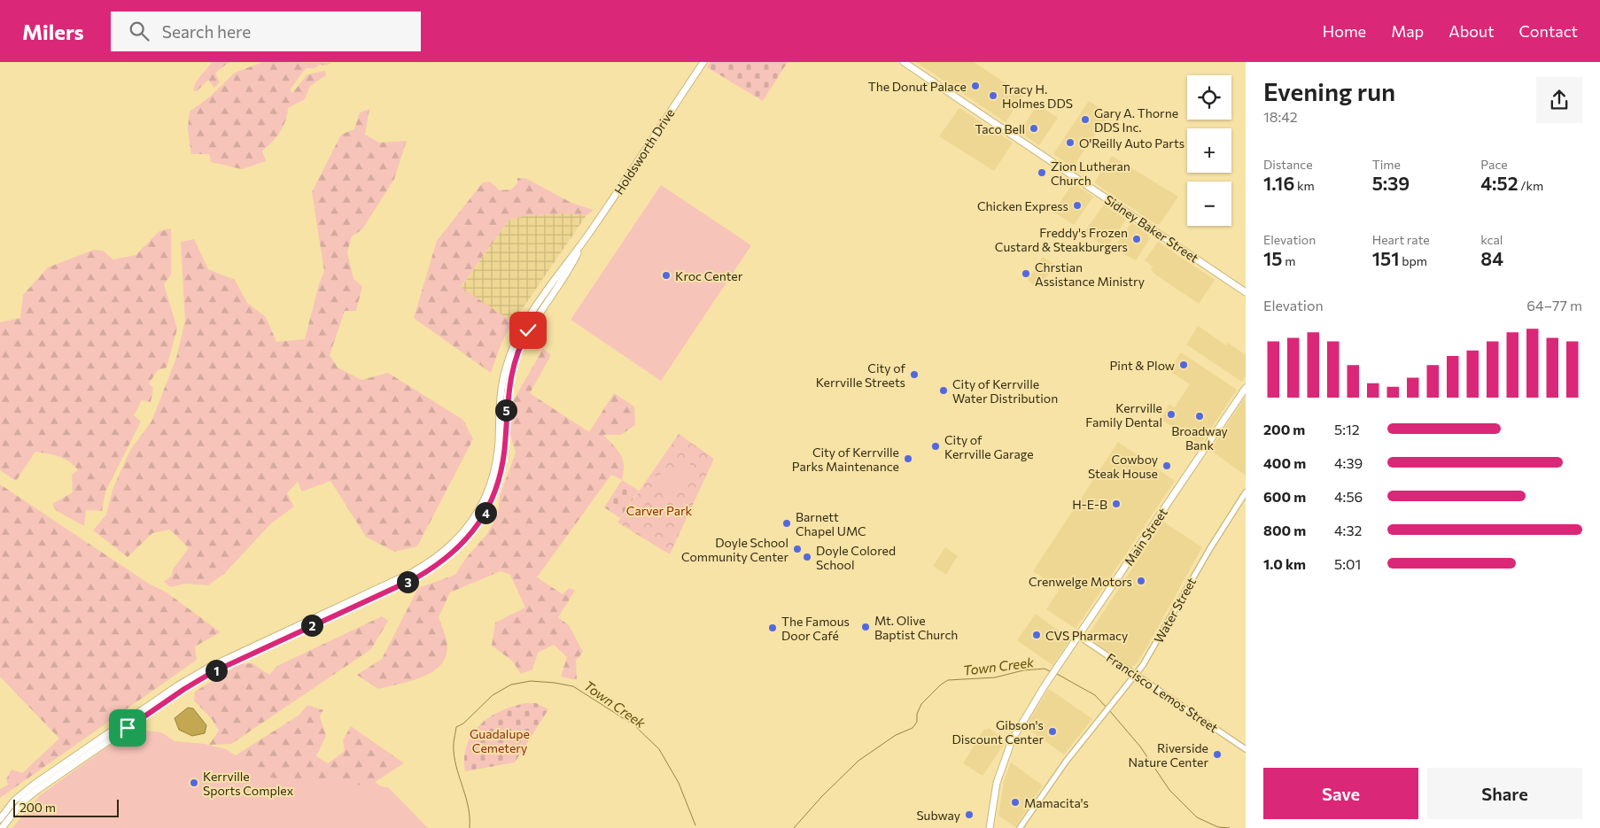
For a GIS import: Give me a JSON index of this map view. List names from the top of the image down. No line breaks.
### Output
{"streets":{"main road":["Holdsworth Drive","Sidney Baker Street","Main Street"],"street":["Water Street","Francisco Lemos Street"]},"crossings":[["Main Street","Francisco Lemos Street"],["Water Street","Francisco Lemos Street"]],"water":["Town Creek"],"parks":["Carver Park","Guadalupe Cemetery"],"places":["The Donut Palace","Tracy H. Holmes DDS","Gary A. Thorne DDS Inc.","Taco Bell","O'Reilly Auto Parts","Zion Lutheran Church","Chicken Express","Freddy's Frozen Custard & Steakburgers","Chrstian Assistance Ministry","Kroc Center","Pint & Plow","City of Kerrville Streets","City of Kerrville Water Distribution","Kerrville Family Dental","Broadway Bank","City of Kerrville Garage","City of Kerrville Parks Maintenance","Cowboy Steak House","H-E-B","Barnett Chapel UMC","Doyle School Community Center","Doyle Colored School","Crenwelge Motors","Mt. Olive Baptist Church","The Famous Door Café","CVS Pharmacy","Gibson's Discount Center","Riverside Nature Center","Kerrville Sports Complex","Mamacita's","Subway"],"scale_bar":"200 m","page":{"header":"Milers","search":"Search here","nav":["Home","Map","About","Contact"],"heading":["Evening run","18:42"],"map_buttons":["+","−"],"stats":[["Distance","1.16 km"],["Time","5:39"],["Pace","4:52 /km"],["Elevation","15 m"],["Heart rate","151 bpm"],["kcal","84"]],"chart":["Elevation","64–77 m"],"pins":["5","4","3","2","1"],"list":[{"name":"200 m","note":"5:12"},{"name":"400 m","note":"4:39"},{"name":"600 m","note":"4:56"},{"name":"800 m","note":"4:32"},{"name":"1.0 km","note":"5:01"}],"buttons":["Save","Share"],"scale":"200 m"}}
